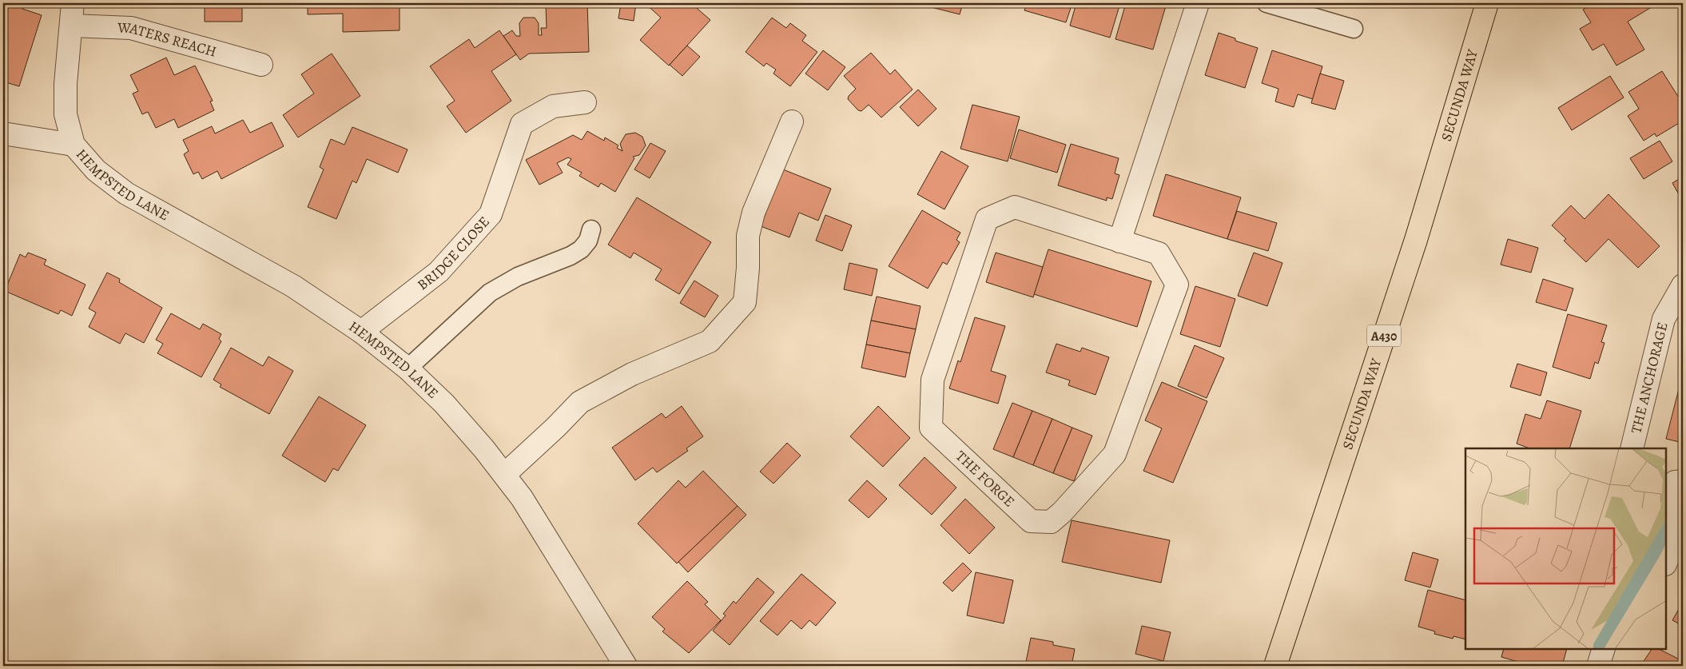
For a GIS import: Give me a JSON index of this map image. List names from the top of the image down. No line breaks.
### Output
{"streets":{"main road":["SECUNDA WAY","A430"],"street":["WATERS REACH","HEMPSTED LANE","BRIDGE CLOSE","THE ANCHORAGE","THE FORGE"]},"crossings":[["WATERS REACH","HEMPSTED LANE"],["HEMPSTED LANE","BRIDGE CLOSE"]]}
